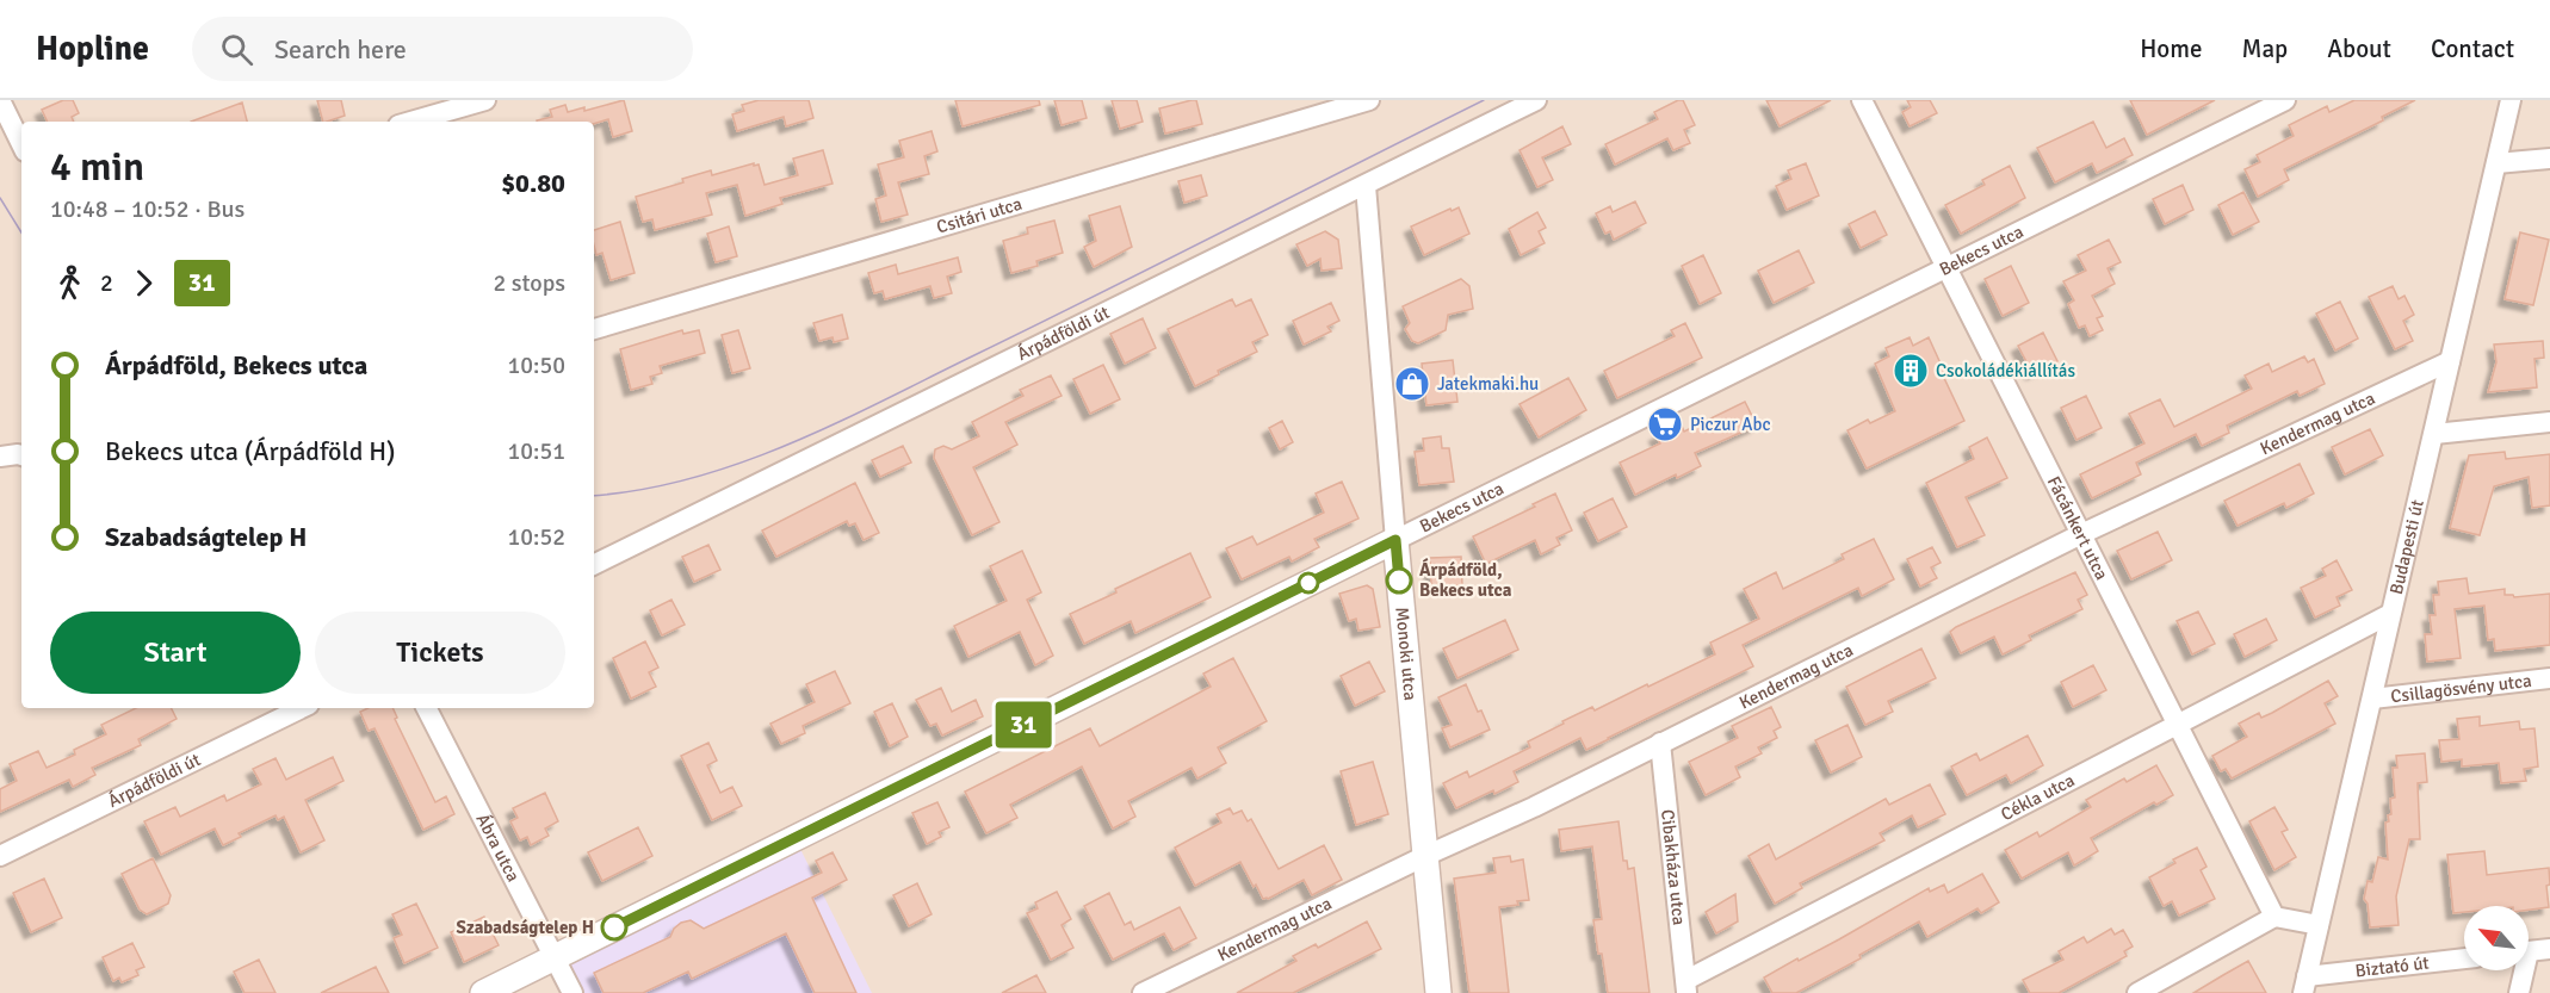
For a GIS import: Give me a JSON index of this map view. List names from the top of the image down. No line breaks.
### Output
{"streets":{"street":["Csitári utca","Bekecs utca","Árpádföldi út","Kendermag utca","Fácánkert utca","Budapesti út","Monoki utca","Csillagösvény utca","Cékla utca","Ábra utca","Cibakháza utca","Biztató út"]},"crossings":[["Bekecs utca","Fácánkert utca"],["Bekecs utca","Monoki utca"],["Bekecs utca","Ábra utca"],["Árpádföldi út","Monoki utca"],["Kendermag utca","Fácánkert utca"],["Kendermag utca","Budapesti út"],["Kendermag utca","Monoki utca"],["Kendermag utca","Cibakháza utca"],["Fácánkert utca","Cékla utca"],["Budapesti út","Csillagösvény utca"],["Budapesti út","Cékla utca"],["Budapesti út","Biztató út"],["Cékla utca","Cibakháza utca"]],"places":{"building":["Csokoládékiállítás"],"shop":["Jatekmaki.hu"],"supermarket":["Piczur Abc"],"other":["Árpádföld, Bekecs utca","Szabadságtelep H"]},"lines":["bus line 31"],"north":"top left","page":{"header":"Hopline","search":"Search here","nav":["Home","Map","About","Contact"],"on_map":"31","heading":["4 min","10:48 – 10:52 · Bus","$0.80"],"legs":["2","31","2 stops"],"list":[{"name":"Árpádföld, Bekecs utca","value":"10:50"},{"name":"Bekecs utca (Árpádföld H)","value":"10:51"},{"name":"Szabadságtelep H","value":"10:52"}],"buttons":["Start","Tickets"]}}
